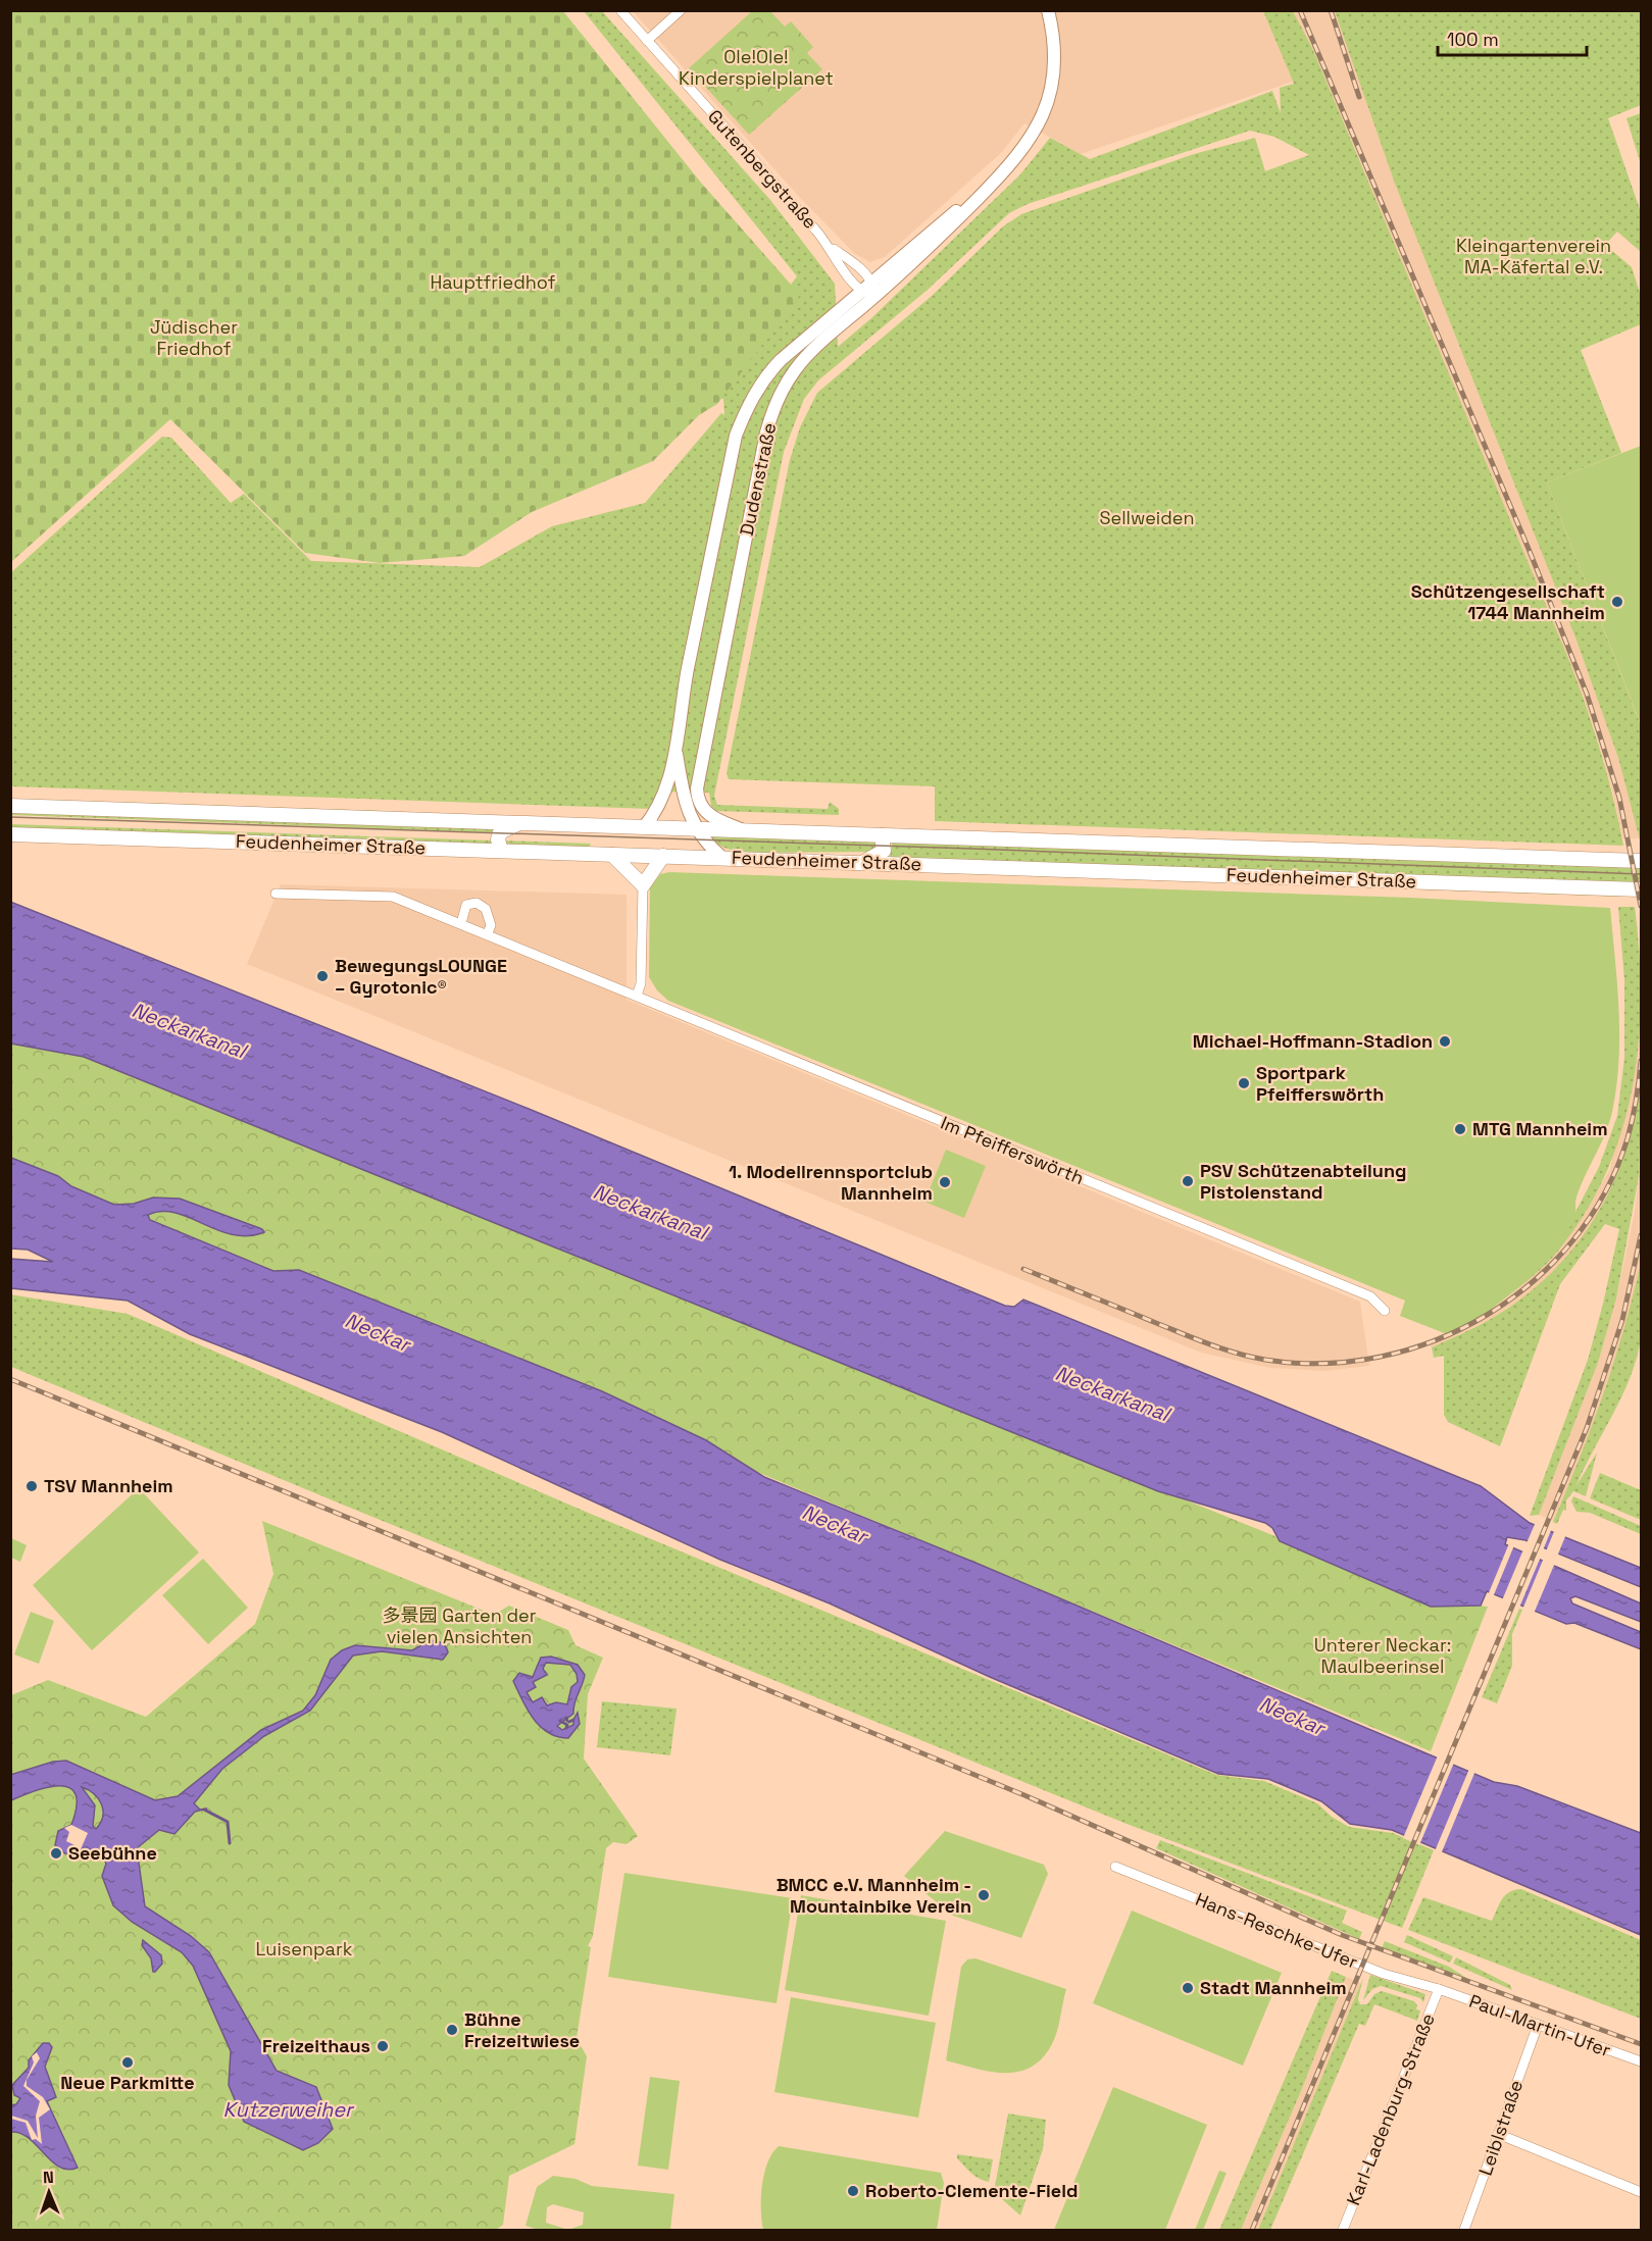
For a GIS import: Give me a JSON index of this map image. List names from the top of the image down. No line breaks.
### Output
{"streets":{"main road":["Feudenheimer Straße"],"street":["Gutenbergstraße","Dudenstraße","Im Pfeifferswörth","Hans-Reschke-Ufer","Paul-Martin-Ufer","Karl-Ladenburg-Straße","Leiblstraße"]},"crossings":[["Gutenbergstraße","Dudenstraße"],["Dudenstraße","Feudenheimer Straße"],["Hans-Reschke-Ufer","Paul-Martin-Ufer"],["Hans-Reschke-Ufer","Karl-Ladenburg-Straße"],["Paul-Martin-Ufer","Karl-Ladenburg-Straße"],["Paul-Martin-Ufer","Leiblstraße"]],"water":["Neckarkanal","Neckar","Kutzerweiher"],"parks":["Ole!Ole! Kinderspielplanet","Kleingartenverein MA-Käfertal e.V.","Hauptfriedhof","Jüdischer Friedhof","Sellweiden","多景园 Garten der vielen Ansichten","Unterer Neckar: Maulbeerinsel","Luisenpark"],"places":["Schützengesellschaft 1744 Mannheim","BewegungsLOUNGE – Gyrotonic®","Michael-Hoffmann-Stadion","Sportpark Pfeifferswörth","MTG Mannheim","PSV Schützenabteilung Pistolenstand","1. Modellrennsportclub Mannheim","TSV Mannheim","Seebühne","BMCC e.V. Mannheim - Mountainbike Verein","Stadt Mannheim","Bühne Freizeitwiese","Freizeithaus","Neue Parkmitte","Roberto-Clemente-Field"],"scale_bar":"100 m","north":"top"}
